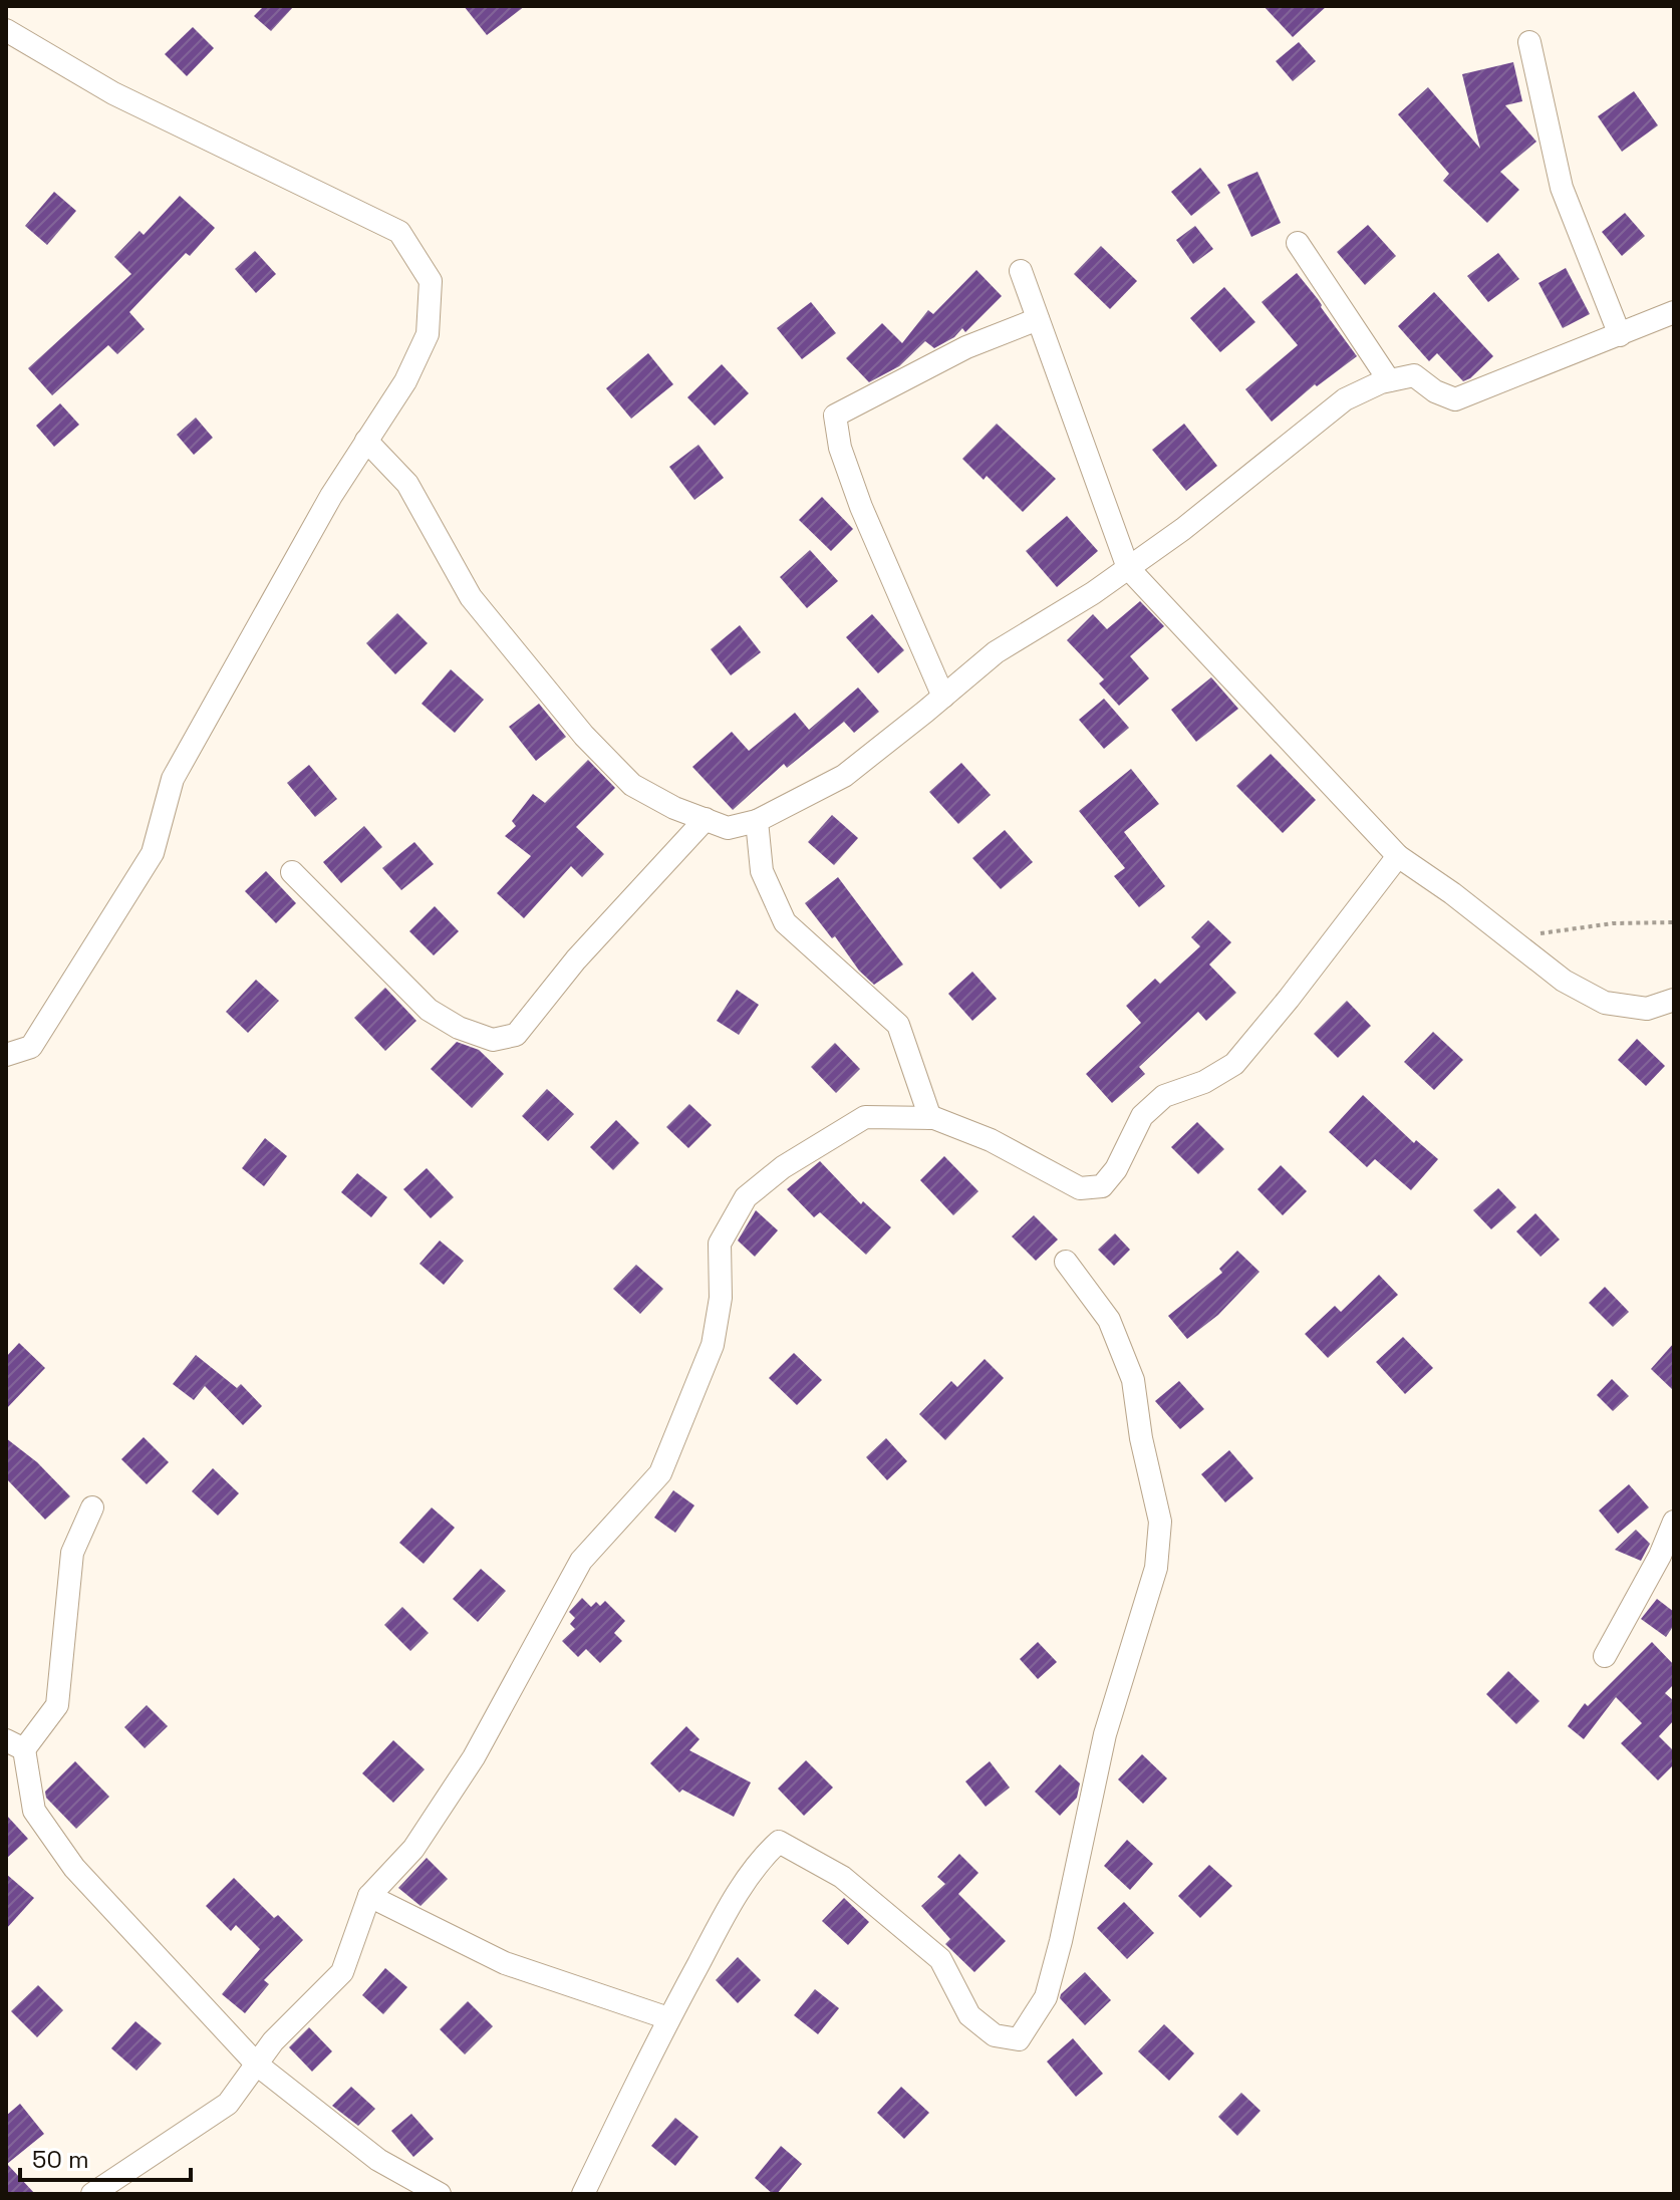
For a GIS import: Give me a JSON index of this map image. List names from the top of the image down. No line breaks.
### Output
{"scale_bar":"50 m"}
